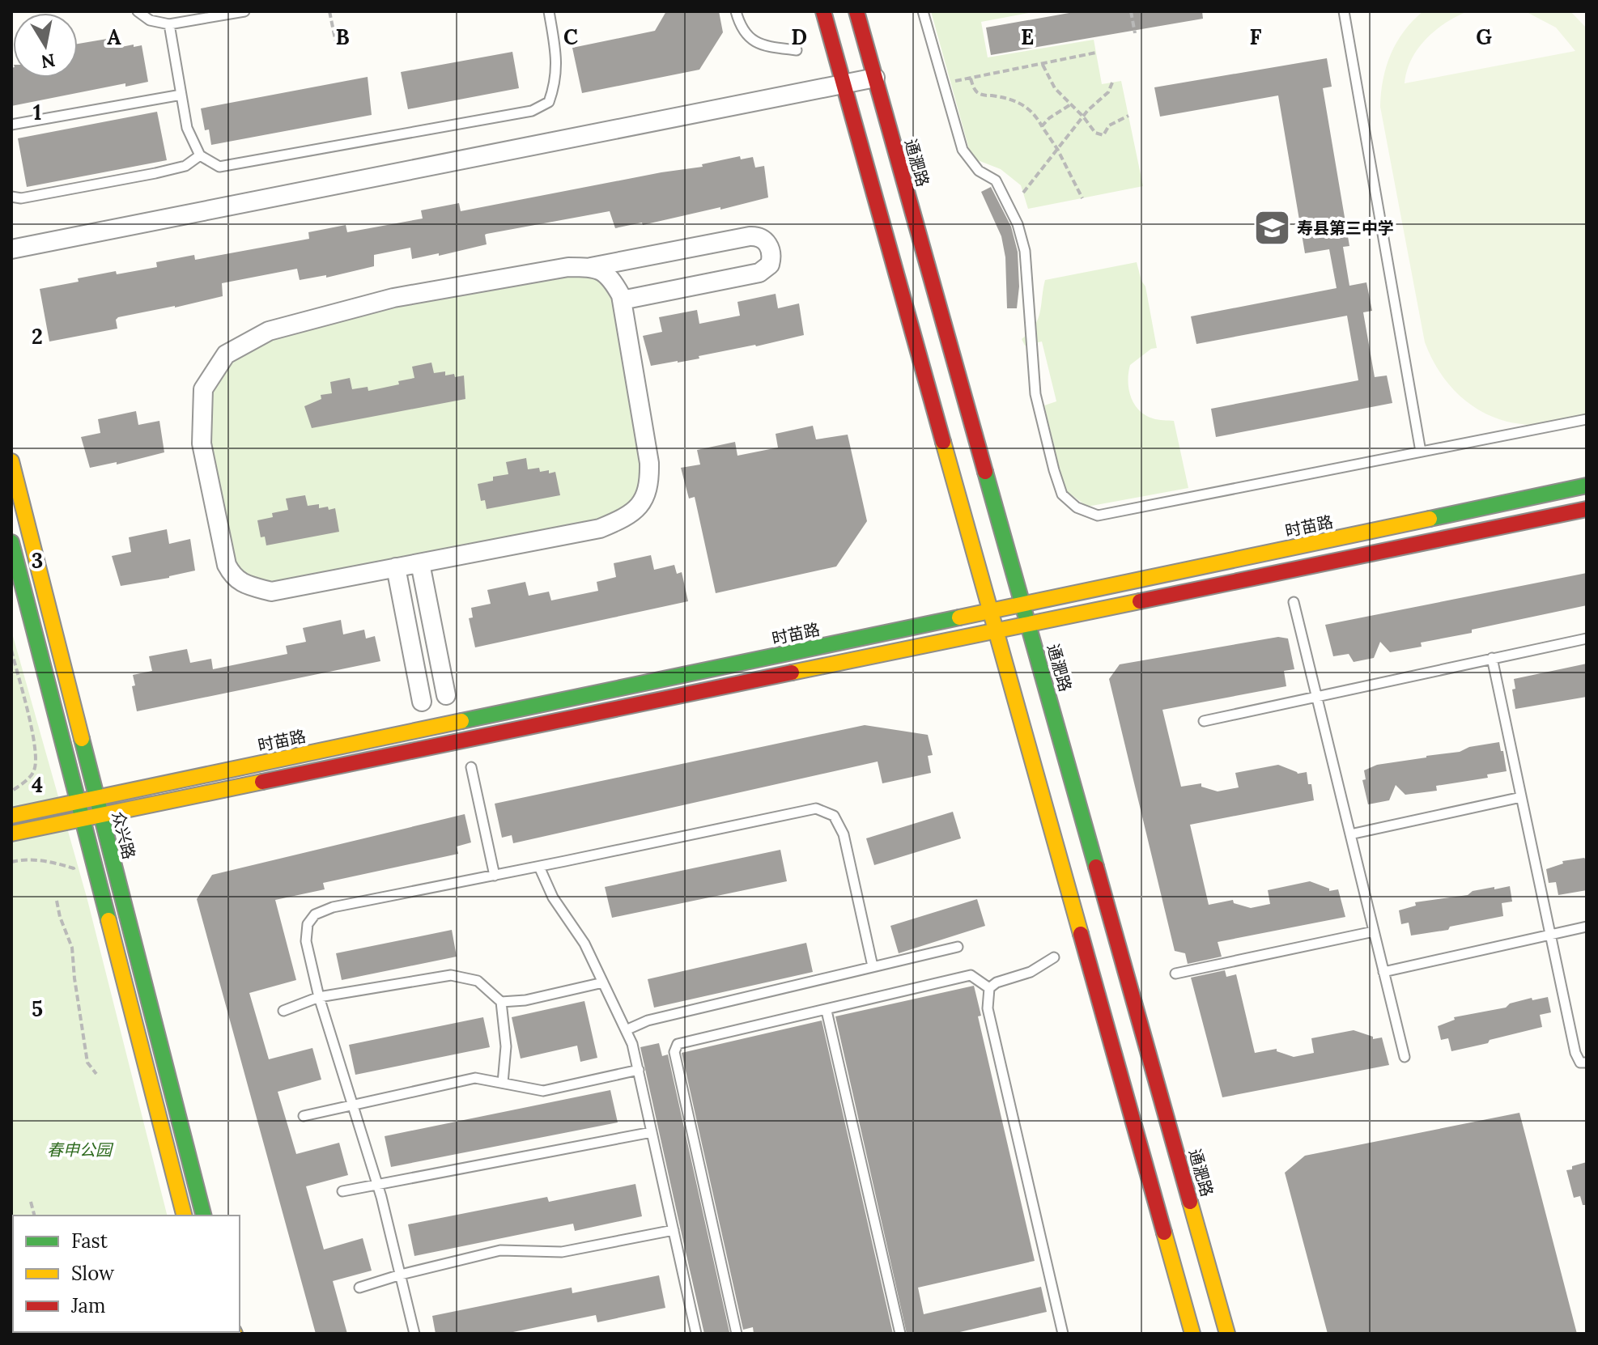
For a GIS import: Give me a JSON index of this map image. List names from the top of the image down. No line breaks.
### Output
{"streets":{"street":["通淝路","时苗路","众兴路"]},"crossings":[["通淝路","时苗路"],["时苗路","众兴路"]],"parks":["春申公园"],"places":{"school or university":["寿县第三中学"]},"legend":["Fast","Slow","Jam"],"north":"bottom","grid":{"columns":["A","B","C","D","E","F","G"],"rows":["1","2","3","4","5"]}}
